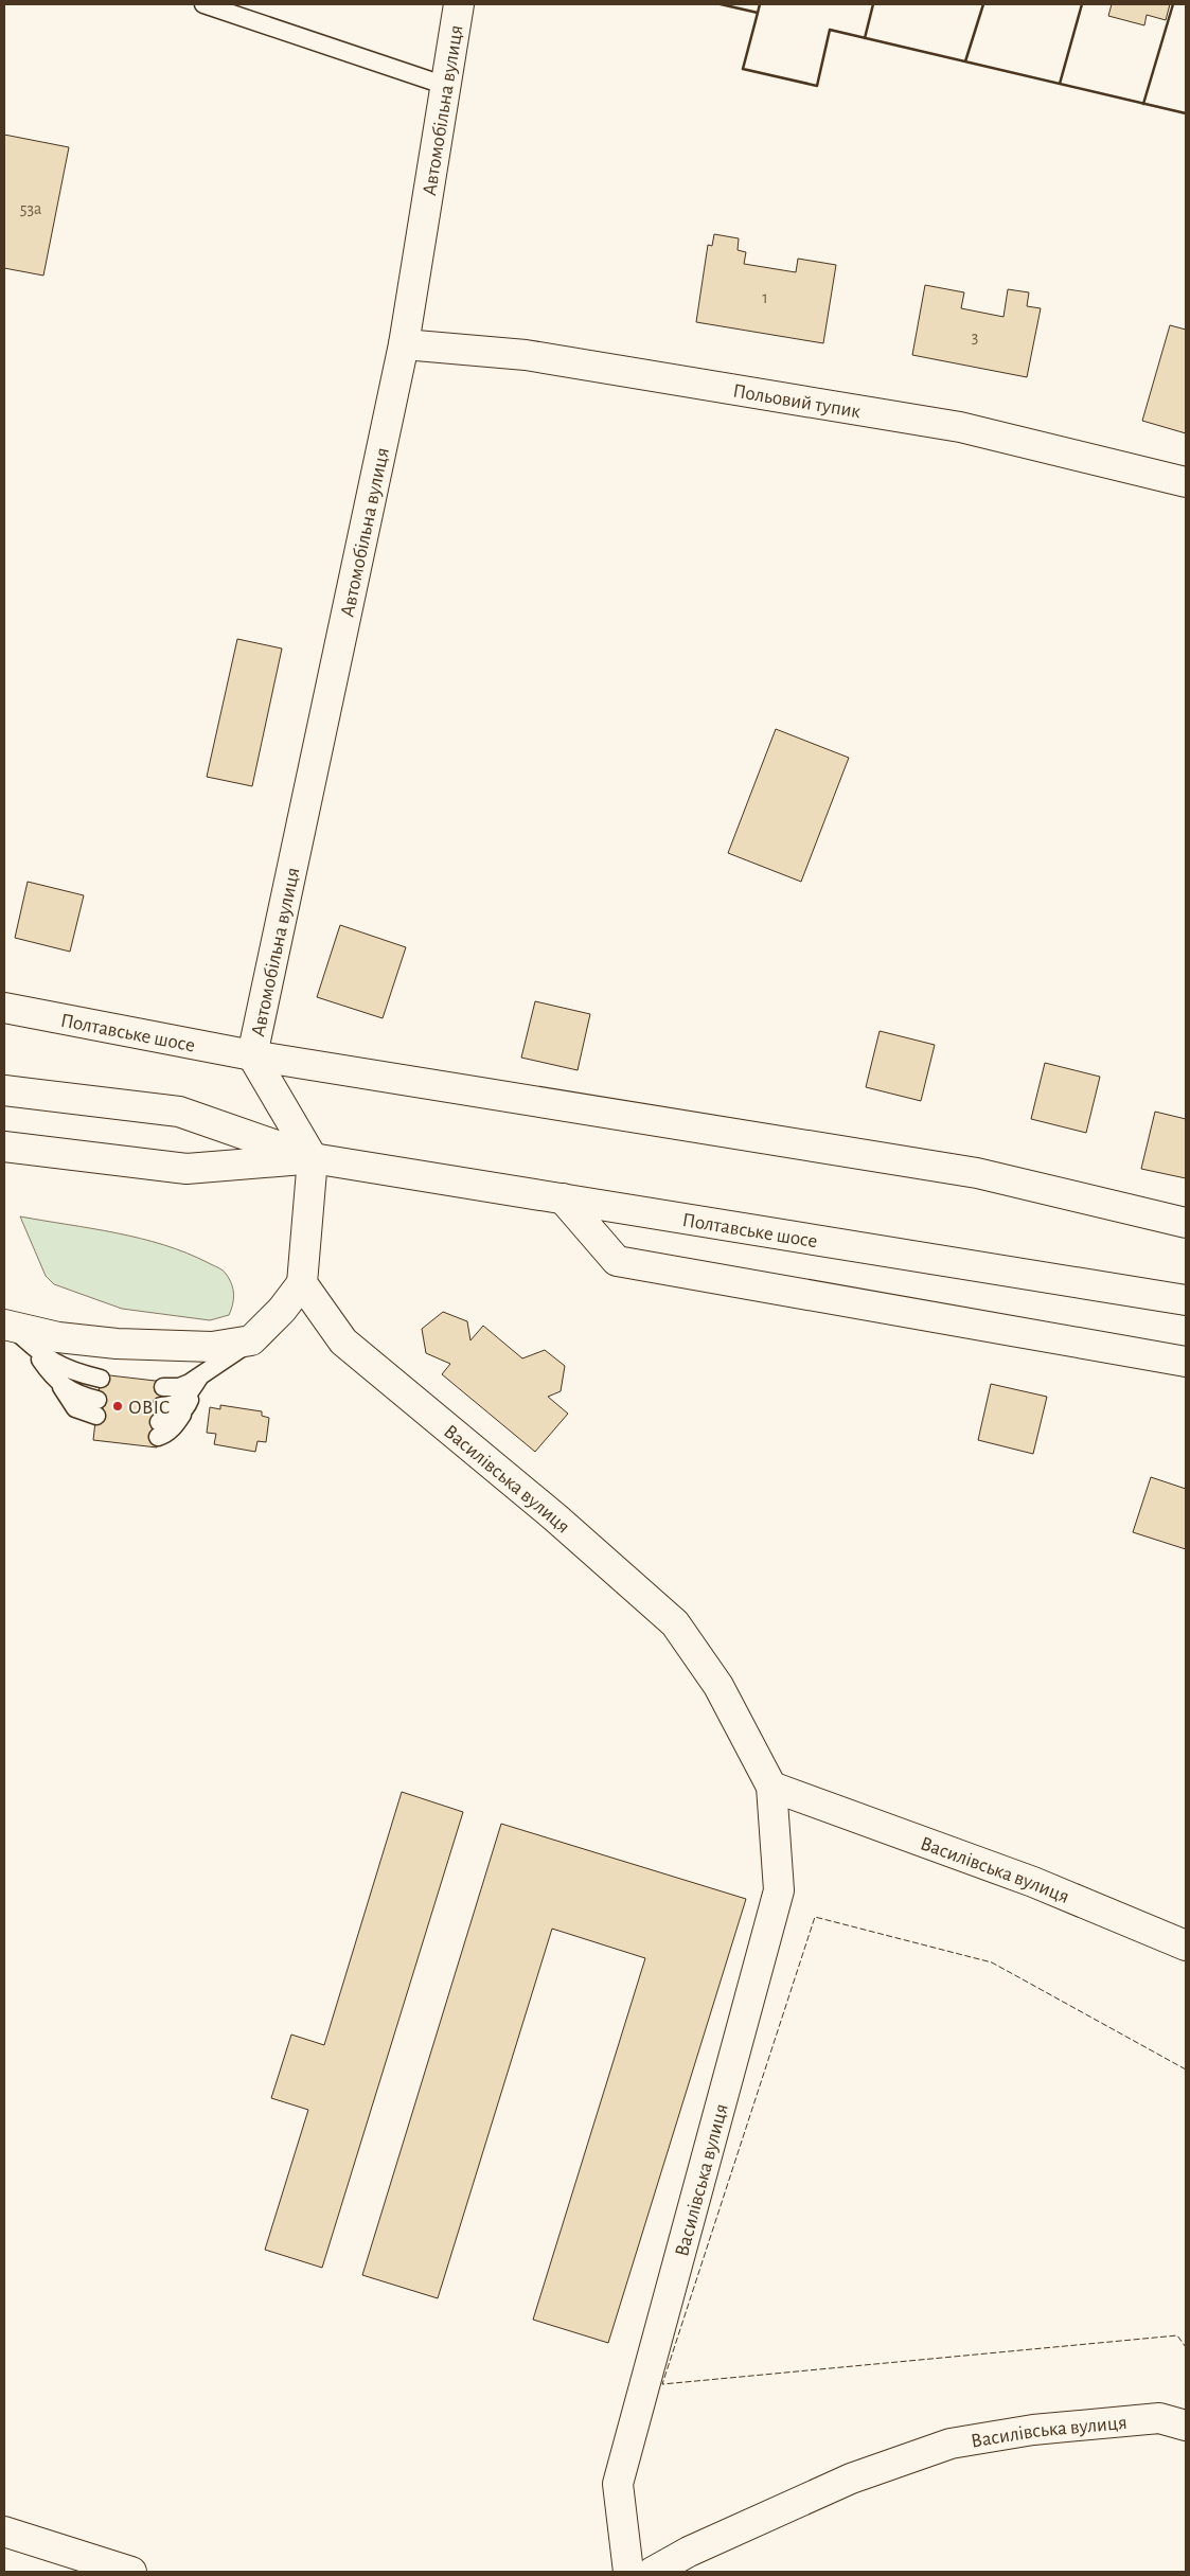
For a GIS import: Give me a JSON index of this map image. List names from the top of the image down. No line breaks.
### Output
{"streets":{"main road":["Автомобільна вулиця","Польовий тупик","Полтавське шосе","Василівська вулиця"]},"crossings":[["Автомобільна вулиця","Польовий тупик"],["Автомобільна вулиця","Полтавське шосе"]],"places":["ОВІС"],"house_numbers":["53а","1","3"]}
